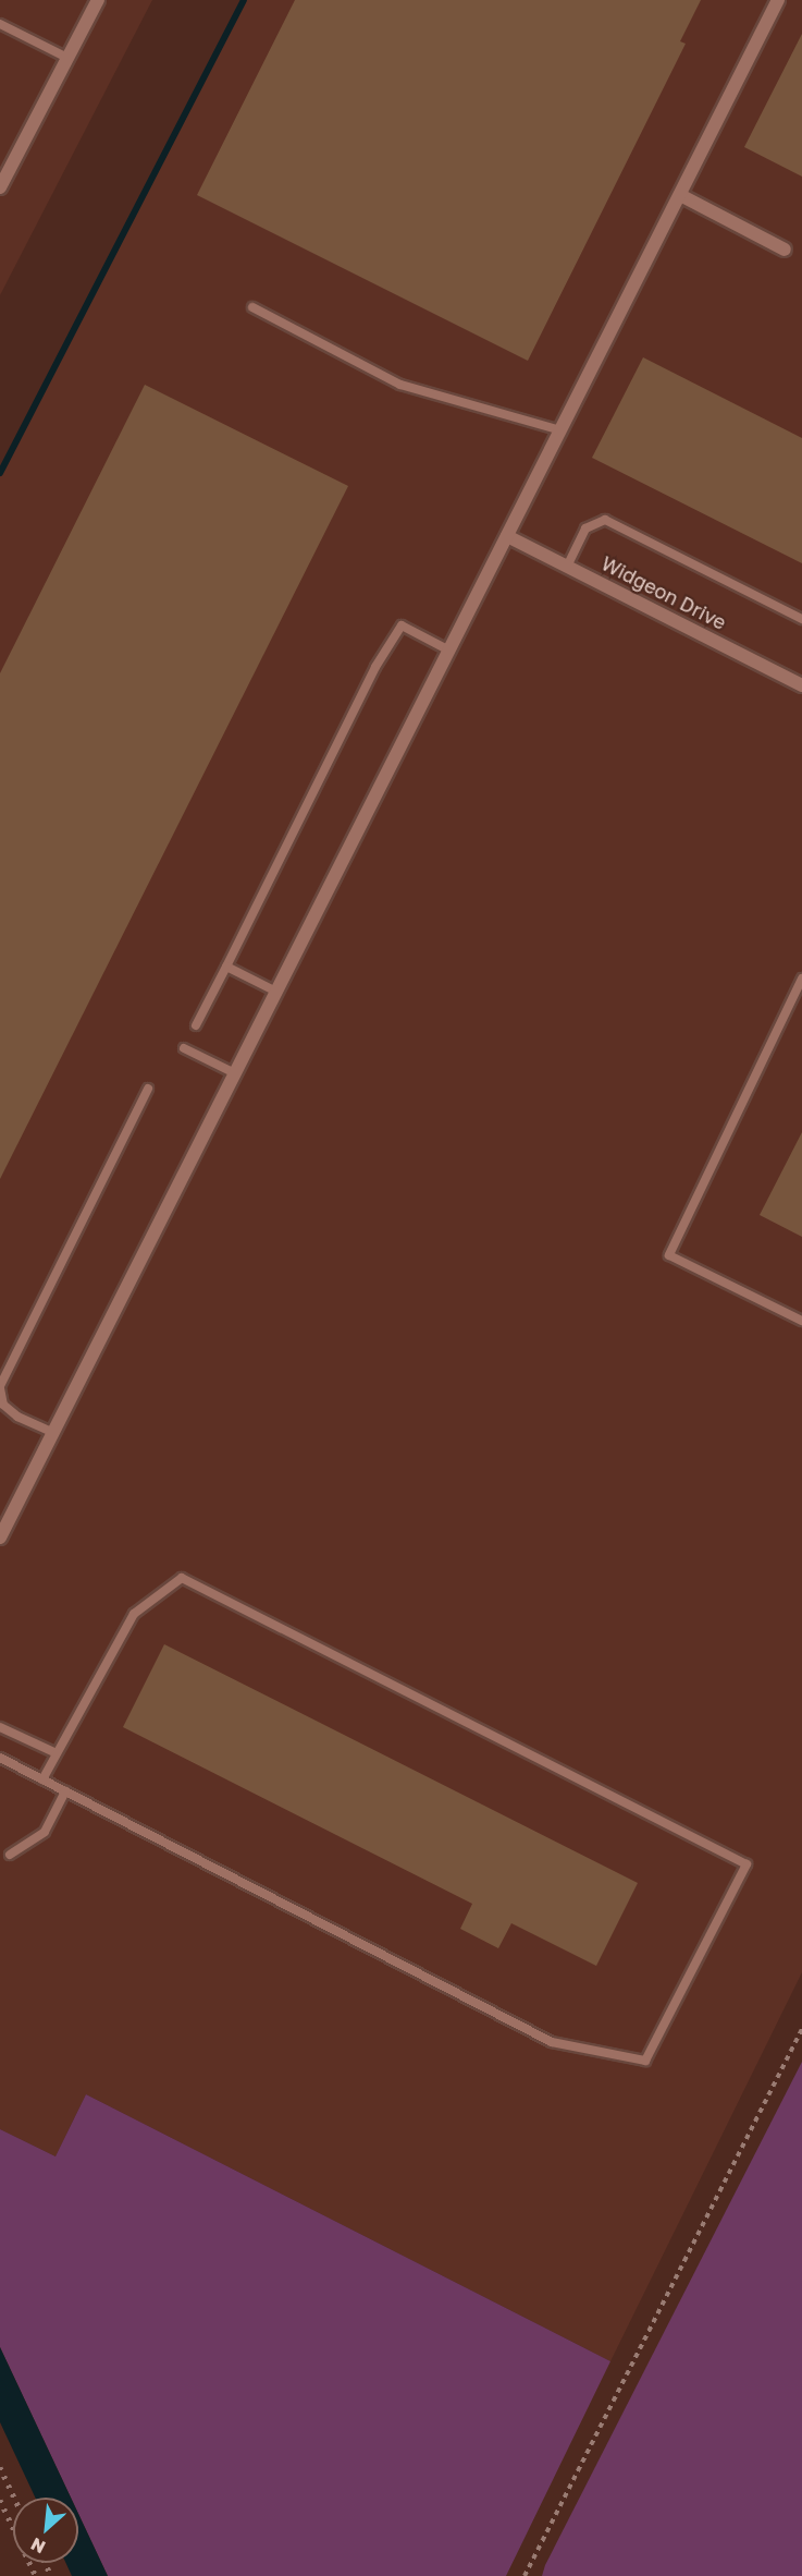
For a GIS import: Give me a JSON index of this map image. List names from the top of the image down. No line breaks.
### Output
{"streets":{"street":["Widgeon Drive"]},"north":"bottom left"}
